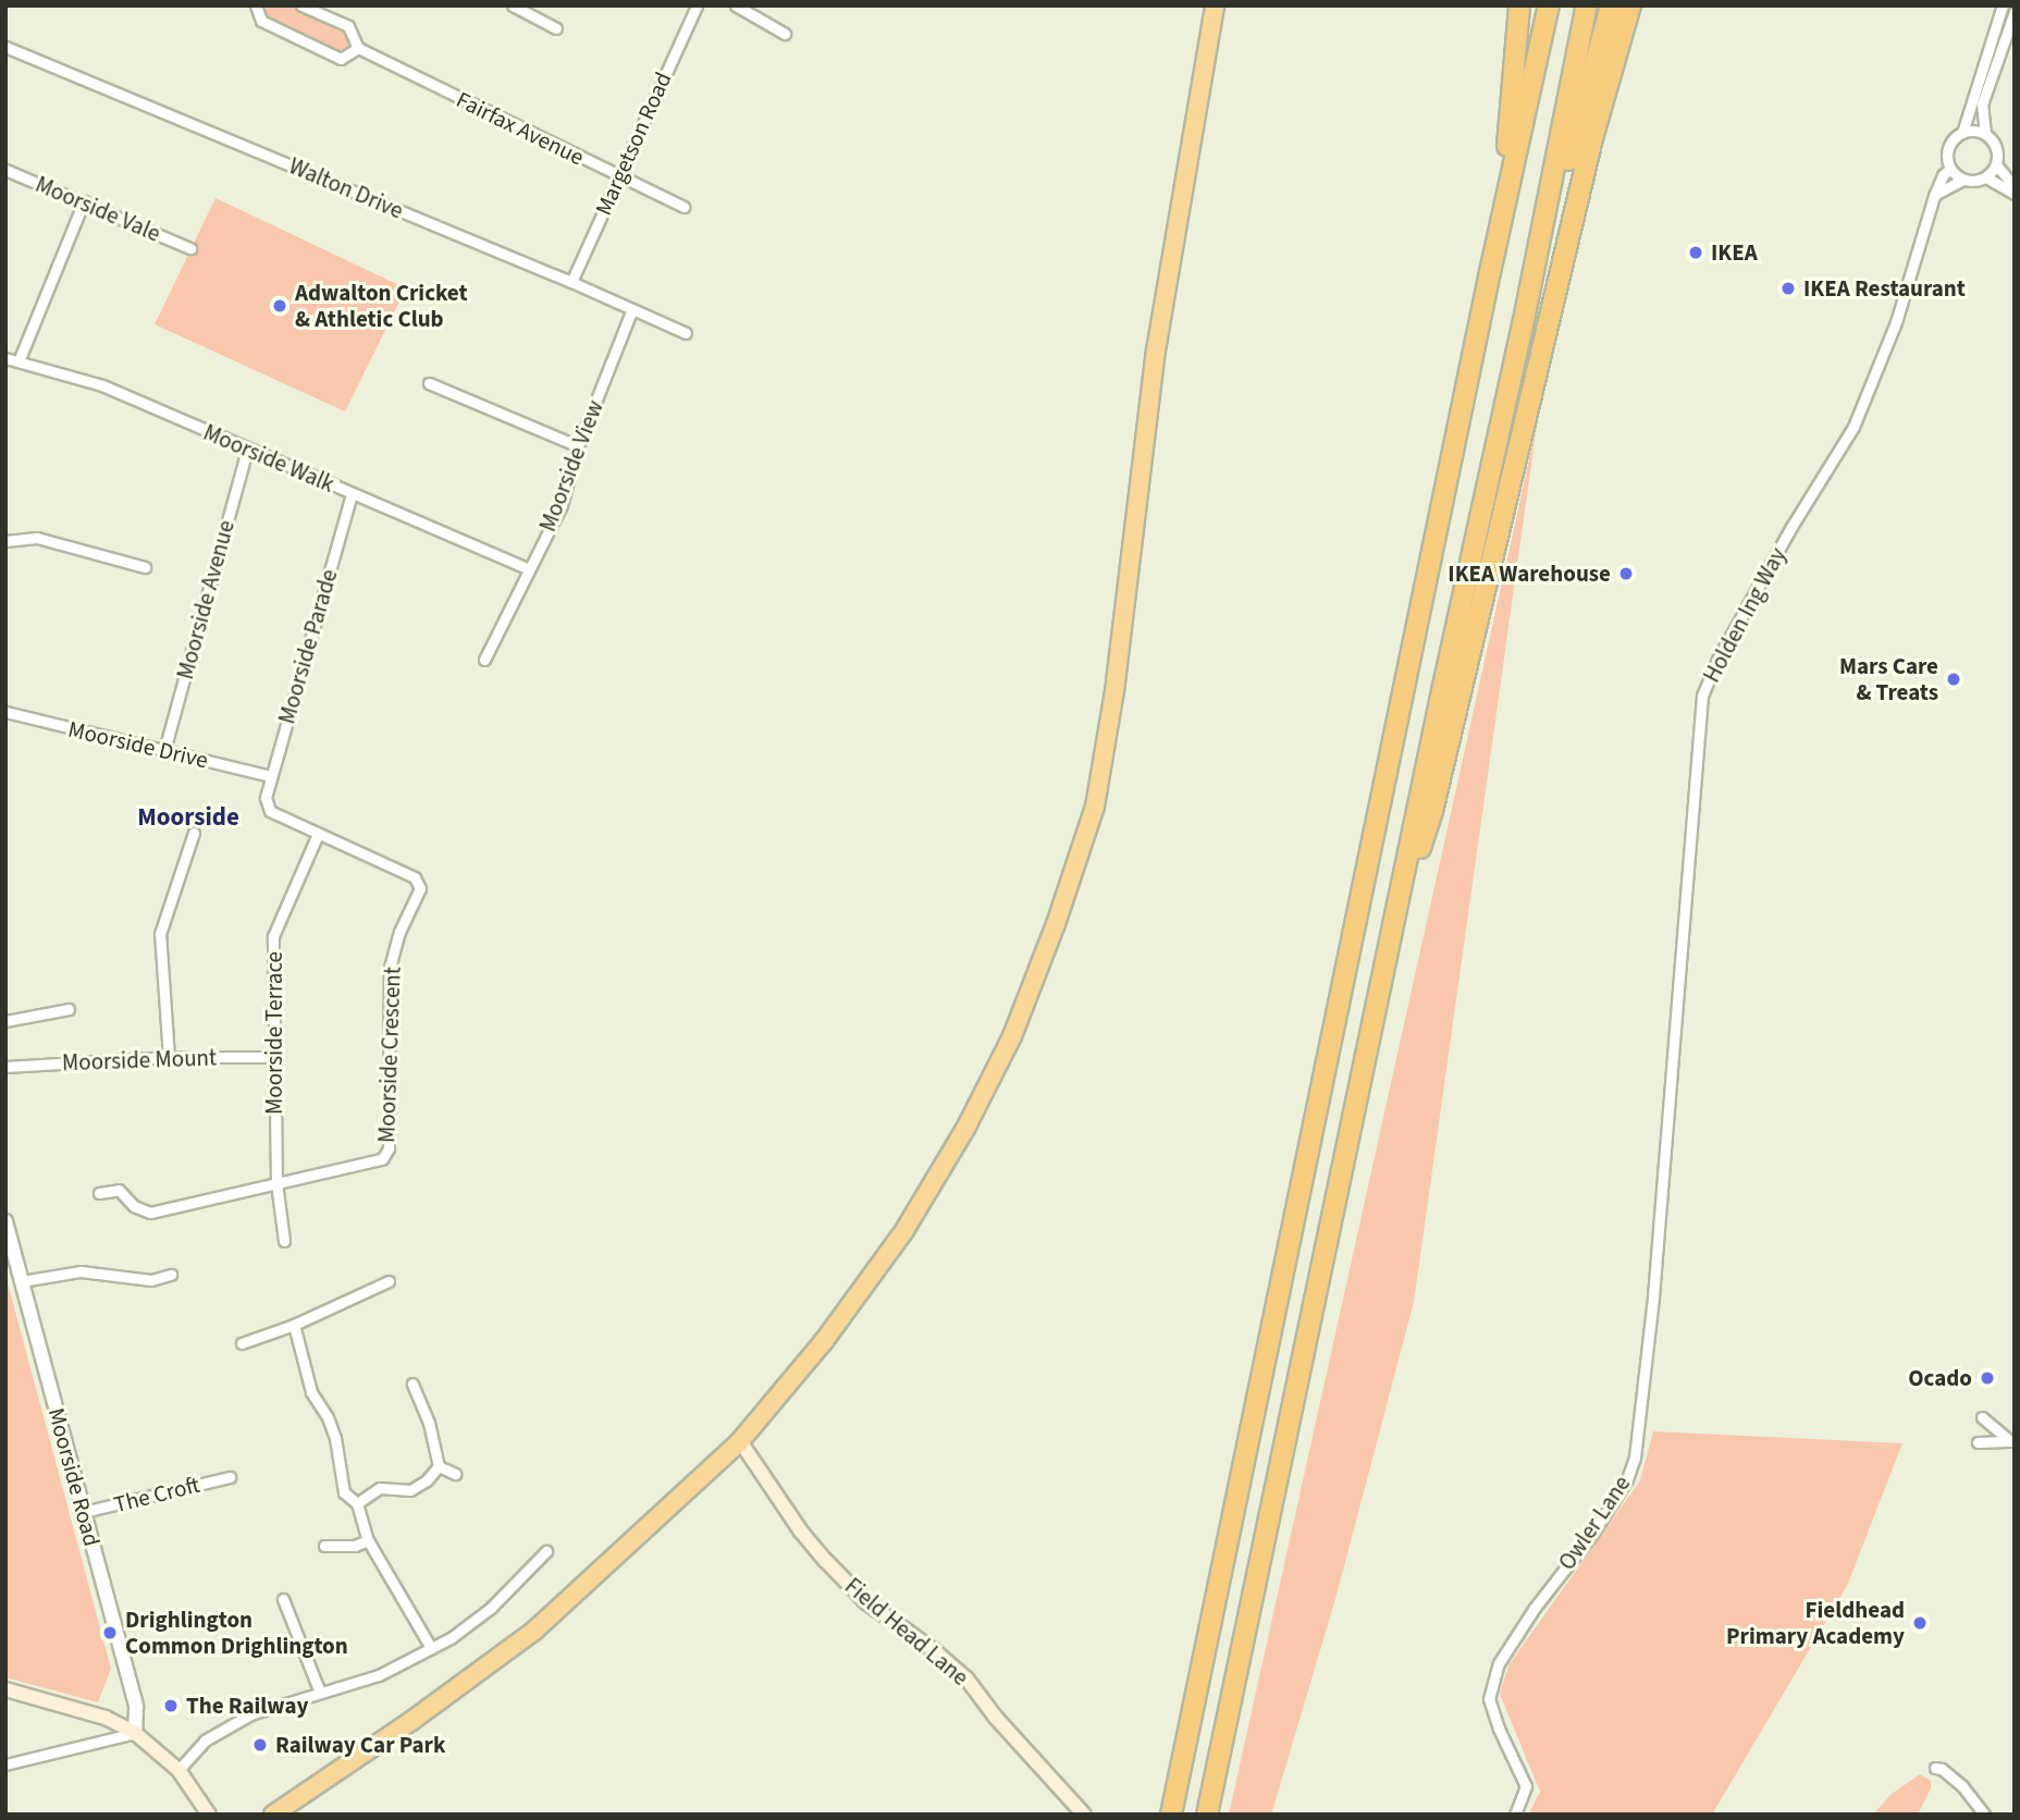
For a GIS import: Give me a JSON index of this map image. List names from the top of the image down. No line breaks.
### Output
{"streets":{"main road":["Field Head Lane"],"street":["Fairfax Avenue","Margetson Road","Walton Drive","Moorside Vale","Moorside Walk","Moorside View","Moorside Avenue","Holden Ing Way","Moorside Parade","Moorside Drive","Moorside Terrace","Moorside Crescent","Moorside Mount","Moorside Road","The Croft","Owler Lane"]},"crossings":[["Fairfax Avenue","Margetson Road"],["Margetson Road","Walton Drive"],["Walton Drive","Moorside View"],["Moorside Walk","Moorside View"],["Moorside Walk","Moorside Avenue"],["Moorside Walk","Moorside Parade"],["Moorside Avenue","Moorside Drive"],["Holden Ing Way","Owler Lane"],["Moorside Parade","Moorside Drive"],["Moorside Parade","Moorside Crescent"],["Moorside Terrace","Moorside Crescent"],["Moorside Terrace","Moorside Mount"],["Moorside Road","The Croft"]],"districts":["Moorside"],"places":["IKEA","IKEA Restaurant","Adwalton Cricket & Athletic Club","IKEA Warehouse","Mars Care & Treats","Ocado","Fieldhead Primary Academy","Drighlington Common Drighlington","The Railway","Railway Car Park"]}
